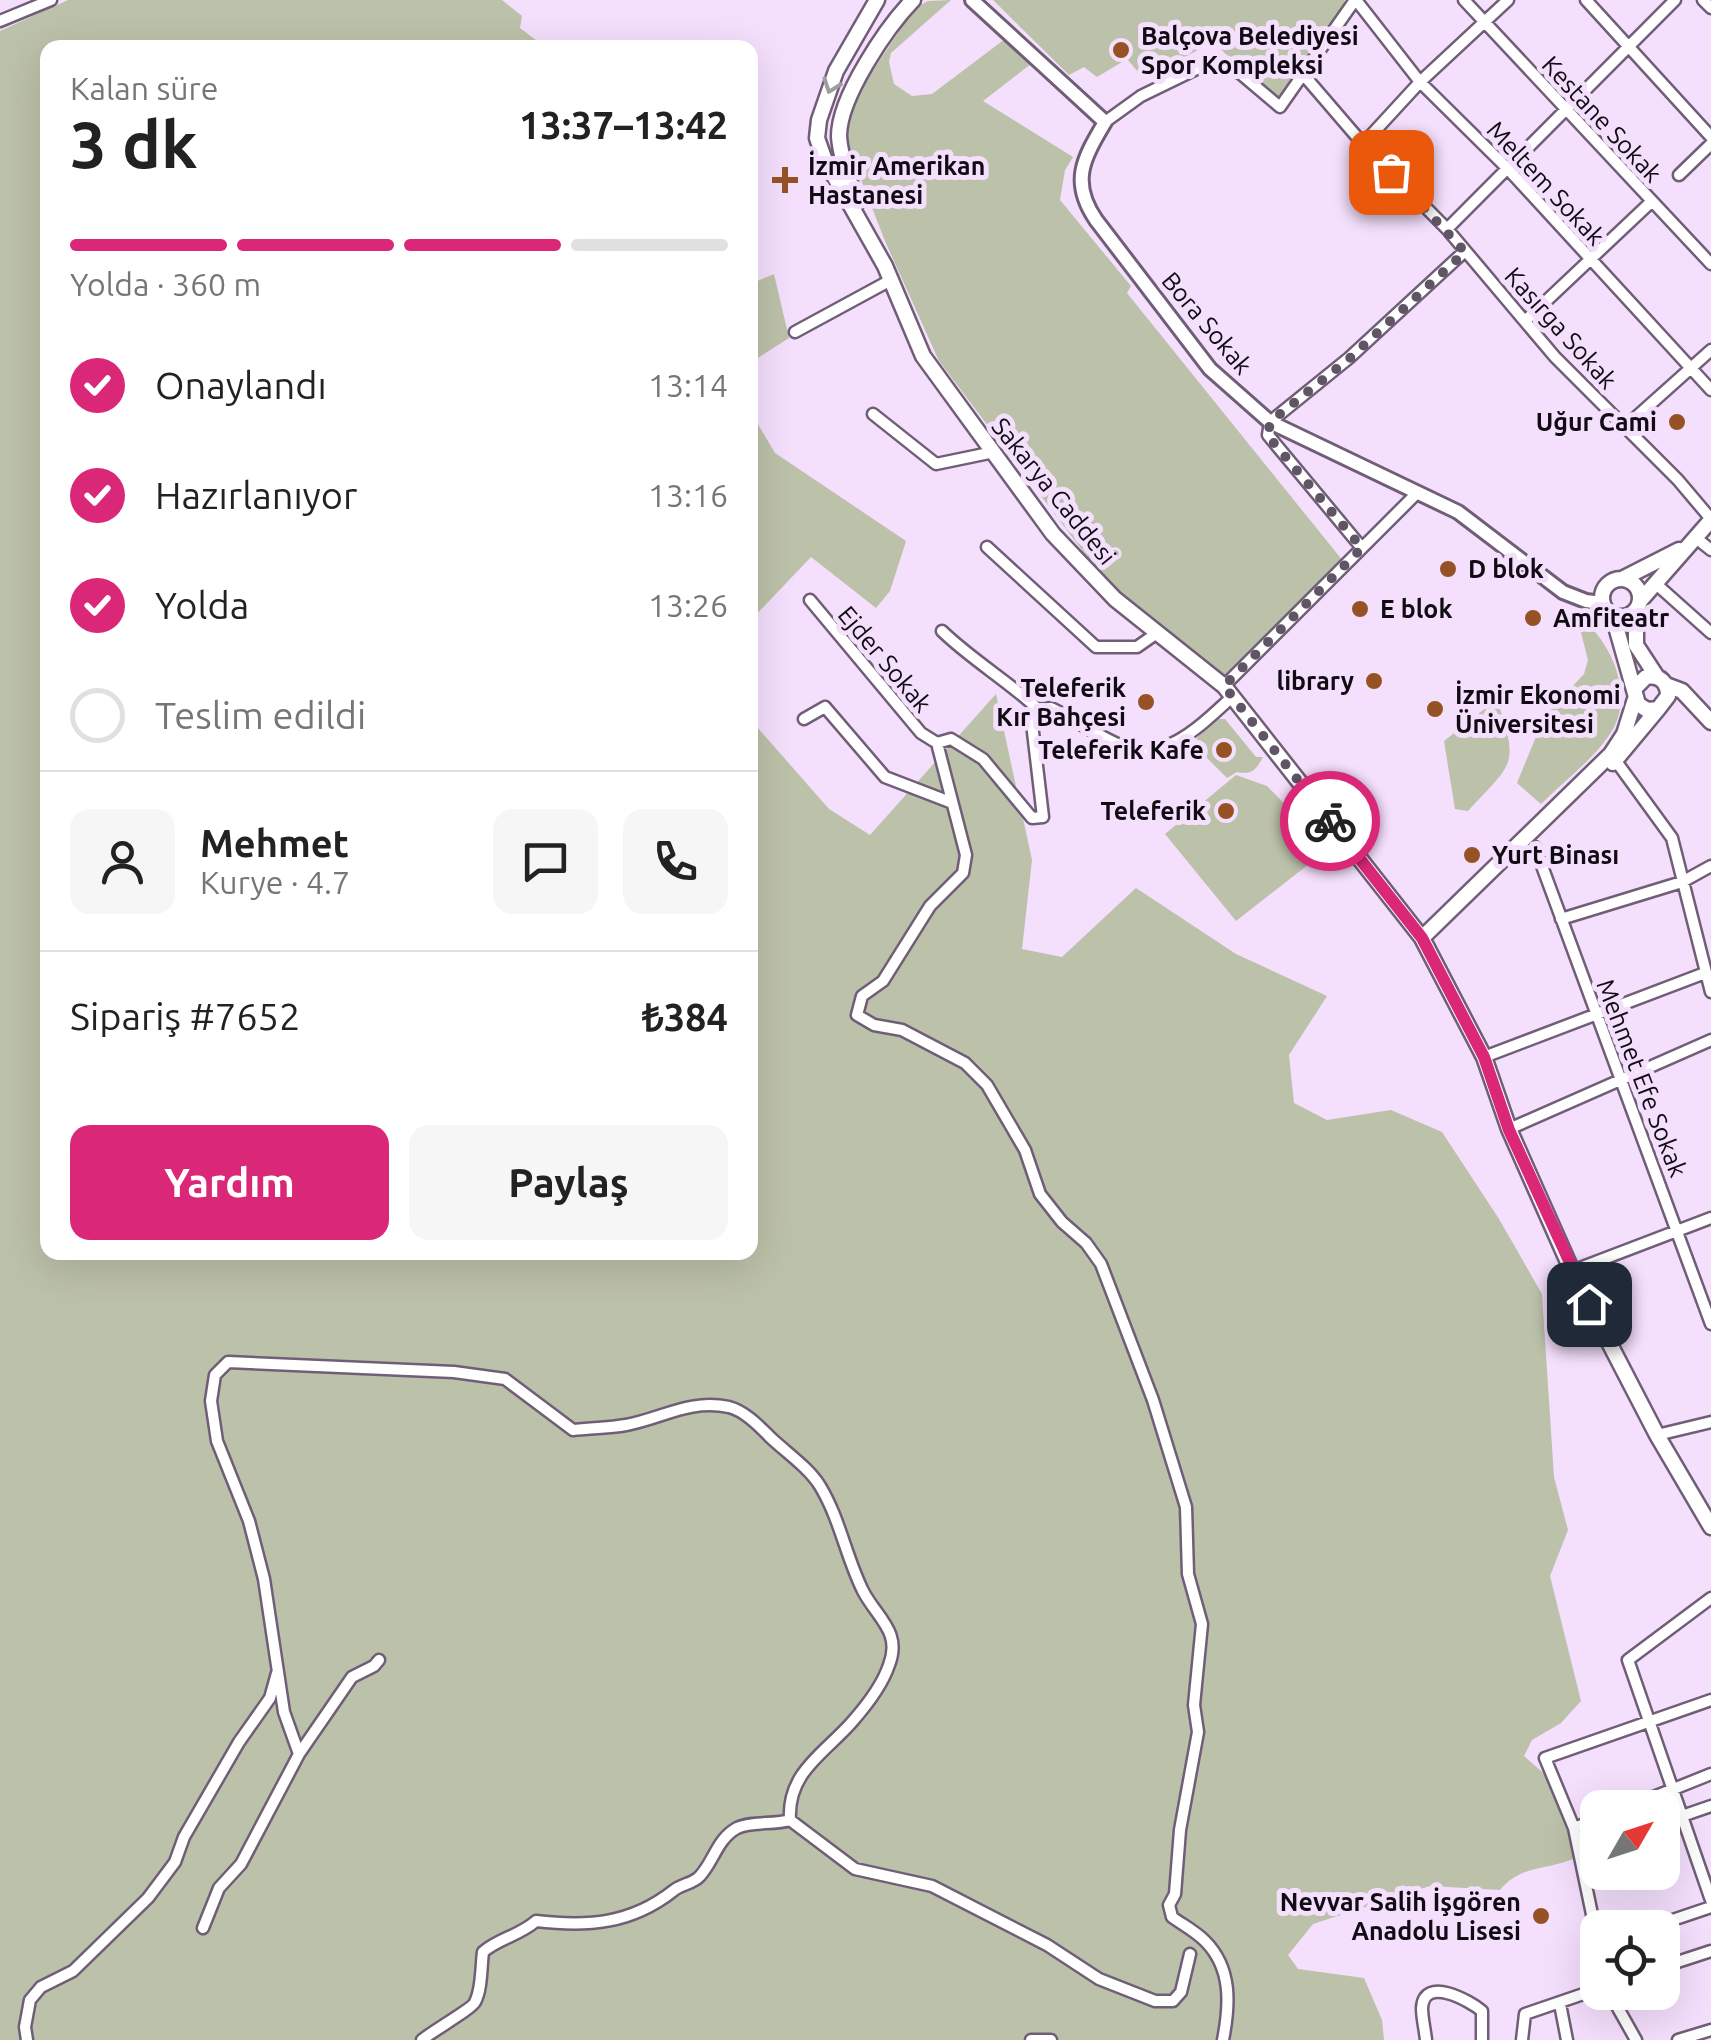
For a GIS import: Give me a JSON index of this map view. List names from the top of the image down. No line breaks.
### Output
{"streets":{"main road":["Sakarya Caddesi"],"street":["Kestane Sokak","Meltem Sokak","Bora Sokak","Kasırga Sokak","Ejder Sokak","Mehmet Efe Sokak"]},"places":{"other":["Balçova Belediyesi Spor Kompleksi","Uğur Cami","D blok","E blok","Amfiteatr","library","Teleferik Kır Bahçesi","İzmir Ekonomi Üniversitesi","Teleferik Kafe","Teleferik","Yurt Binası","Nevvar Salih İşgören Anadolu Lisesi"],"health":["İzmir Amerikan Hastanesi"]},"north":"top right","page":{"heading":["3 dk","Kalan süre","13:37–13:42"],"panel":["Mehmet","Kurye · 4.7","Sipariş #7652","₺384"],"bar":"Yolda · 360 m","list":[["Onaylandı","13:14"],["Hazırlanıyor","13:16"],["Yolda","13:26"],"Teslim edildi"],"buttons":["Yardım","Paylaş"]}}
